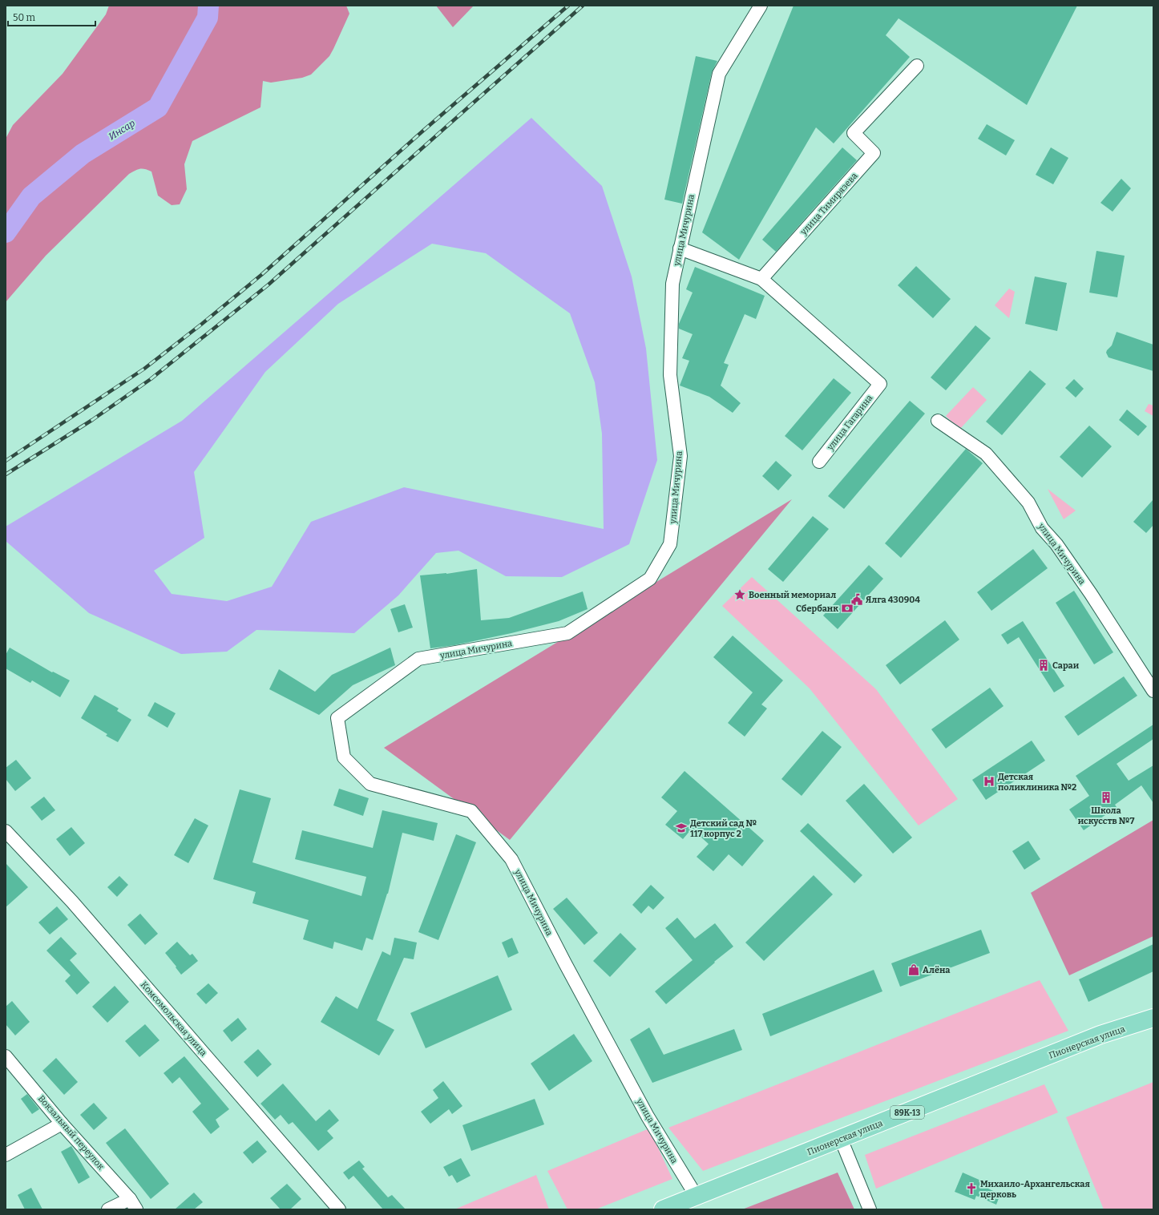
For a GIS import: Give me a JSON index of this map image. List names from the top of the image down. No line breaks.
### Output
{"streets":{"main road":["Пионерская улица","89К-13"],"street":["улица Тимирязева","улица Мичурина","улица Гагарина","Комсомольская улица","Вокзальный переулок"]},"crossings":[["улица Тимирязева","улица Гагарина"],["улица Мичурина","Пионерская улица"]],"water":["Инсар"],"places":{"place":["Военный мемориал"],"public building":["Ялга 430904"],"bank":["Сбербанк"],"building":["Сараи","Школа искусств №7"],"hospital":["Детская поликлиника №2"],"school or university":["Детский сад № 117 корпус 2"],"shop":["Алёна"],"church":["Михаило-Архангельская церковь"]},"scale_bar":"50 m"}
